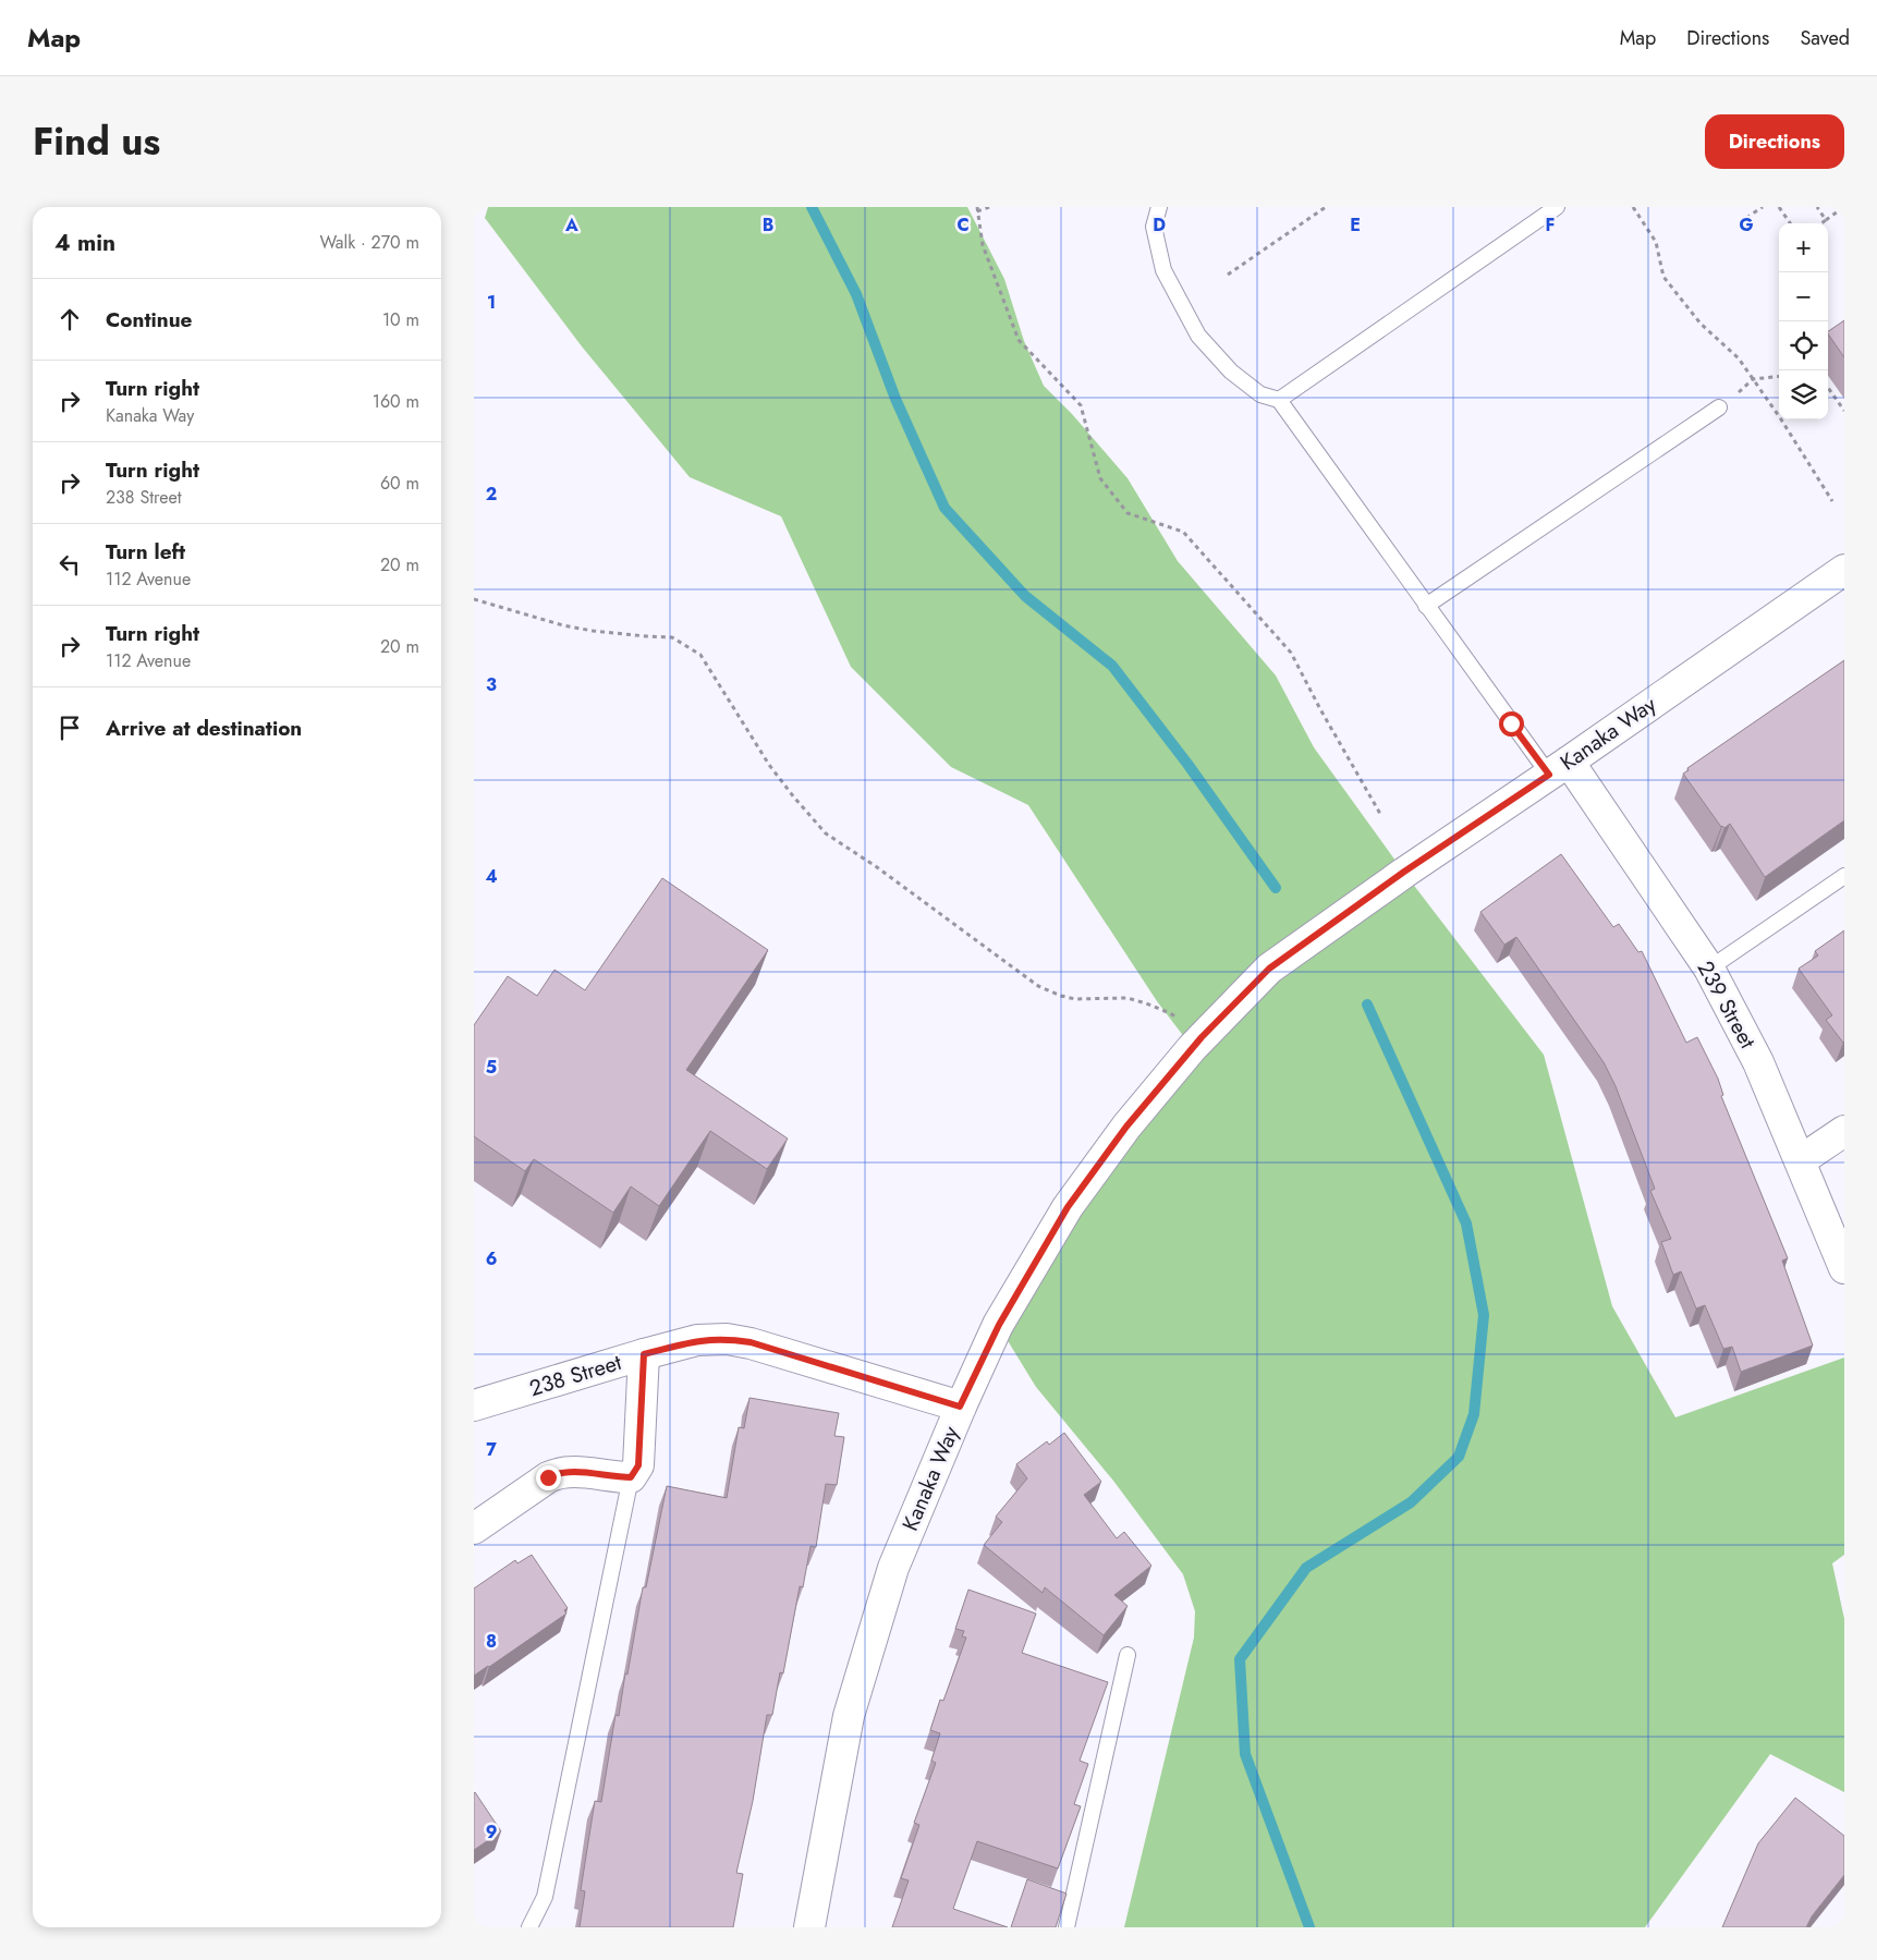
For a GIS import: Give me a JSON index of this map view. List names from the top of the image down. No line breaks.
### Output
{"streets":{"main road":["Kanaka Way","239 Street","238 Street"]},"crossings":[["Kanaka Way","239 Street"],["Kanaka Way","238 Street"]],"page":{"header":"Map","nav":["Map","Directions","Saved"],"title":"Find us","buttons":"Directions","heading":["4 min","Walk · 270 m"],"map_buttons":["+","−"],"list":[["Continue","10 m"],["Turn right","Kanaka Way","160 m"],["Turn right","238 Street","60 m"],["Turn left","112 Avenue","20 m"],["Turn right","112 Avenue","20 m"],"Arrive at destination"]},"grid":{"columns":["A","B","C","D","E","F","G"],"rows":["1","2","3","4","5","6","7","8","9"]}}
